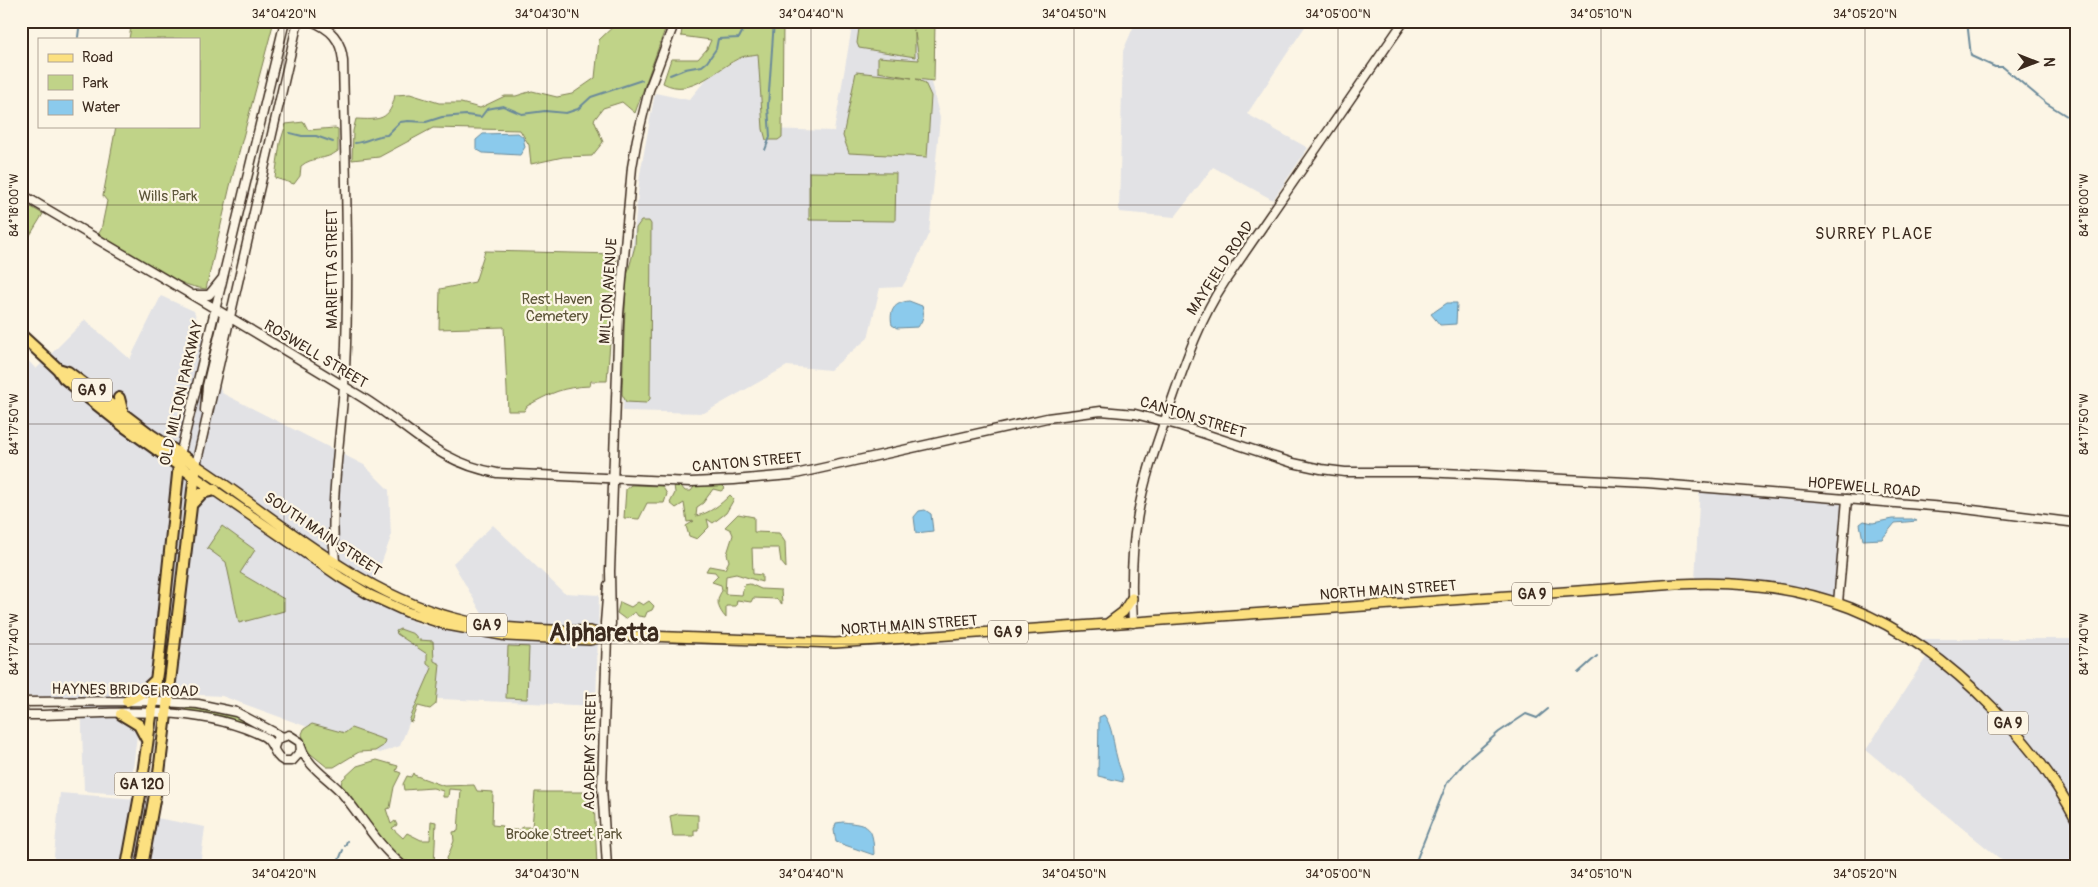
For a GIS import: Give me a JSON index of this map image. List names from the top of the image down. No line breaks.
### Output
{"streets":{"highway":["GA 9","OLD MILTON PARKWAY","SOUTH MAIN STREET","GA 120"],"main road":["NORTH MAIN STREET"],"street":["MAYFIELD ROAD","MARIETTA STREET","MILTON AVENUE","ROSWELL STREET","CANTON STREET","HOPEWELL ROAD","HAYNES BRIDGE ROAD","ACADEMY STREET"]},"crossings":[["MAYFIELD ROAD","CANTON STREET"],["MAYFIELD ROAD","NORTH MAIN STREET"],["MARIETTA STREET","ROSWELL STREET"],["MARIETTA STREET","SOUTH MAIN STREET"],["MILTON AVENUE","ROSWELL STREET"],["MILTON AVENUE","CANTON STREET"],["MILTON AVENUE","SOUTH MAIN STREET"],["MILTON AVENUE","NORTH MAIN STREET"],["MILTON AVENUE","ACADEMY STREET"],["ROSWELL STREET","OLD MILTON PARKWAY"],["ROSWELL STREET","CANTON STREET"],["OLD MILTON PARKWAY","SOUTH MAIN STREET"],["OLD MILTON PARKWAY","HAYNES BRIDGE ROAD"],["CANTON STREET","HOPEWELL ROAD"],["SOUTH MAIN STREET","NORTH MAIN STREET"],["SOUTH MAIN STREET","ACADEMY STREET"],["NORTH MAIN STREET","ACADEMY STREET"]],"districts":["SURREY PLACE","Alpharetta"],"parks":["Wills Park","Rest Haven Cemetery","Brooke Street Park"],"legend":["Road","Park","Water"],"north":"right","coordinates":["34°04'20\"N","34°04'30\"N","34°04'40\"N","34°04'50\"N","34°05'00\"N","34°05'10\"N","34°05'20\"N","84°18'00\"W","84°17'50\"W","84°17'40\"W"]}
